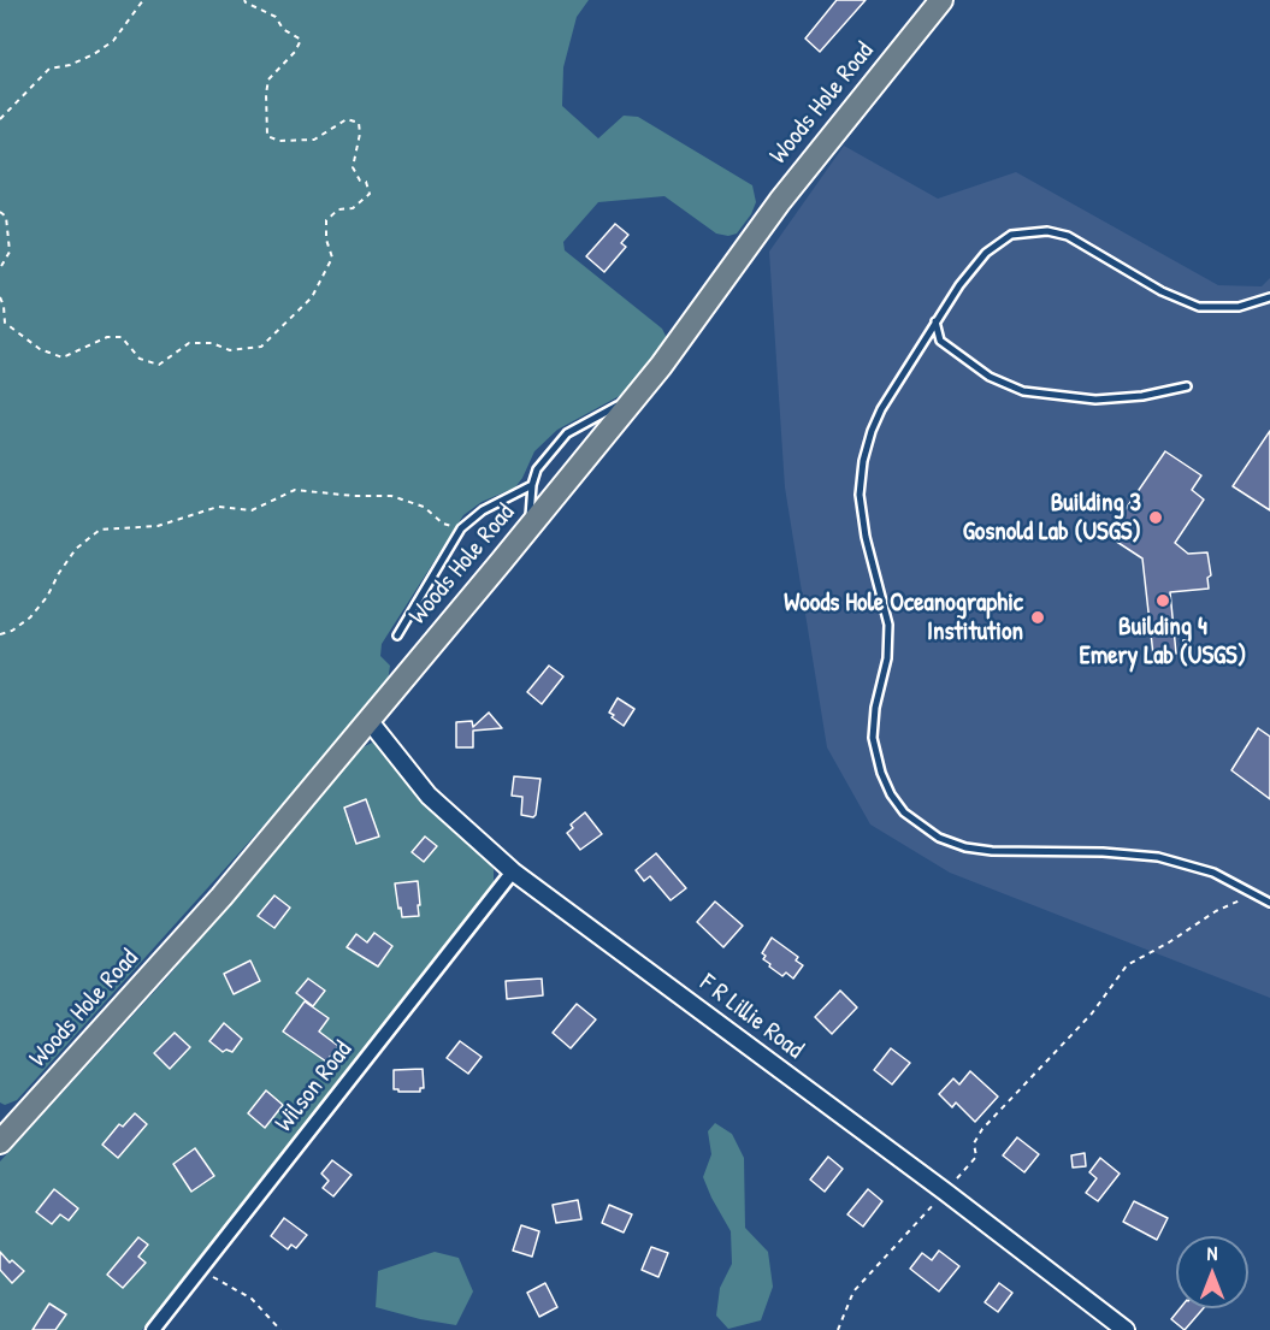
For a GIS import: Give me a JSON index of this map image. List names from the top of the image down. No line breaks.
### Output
{"streets":{"highway":["Woods Hole Road"],"street":["F R Lillie Road","Wilson Road"]},"crossings":[["Woods Hole Road","F R Lillie Road"],["F R Lillie Road","Wilson Road"]],"places":["Building 3 Gosnold Lab (USGS)","Building 4 Emery Lab (USGS)","Woods Hole Oceanographic Institution"],"north":"top"}
